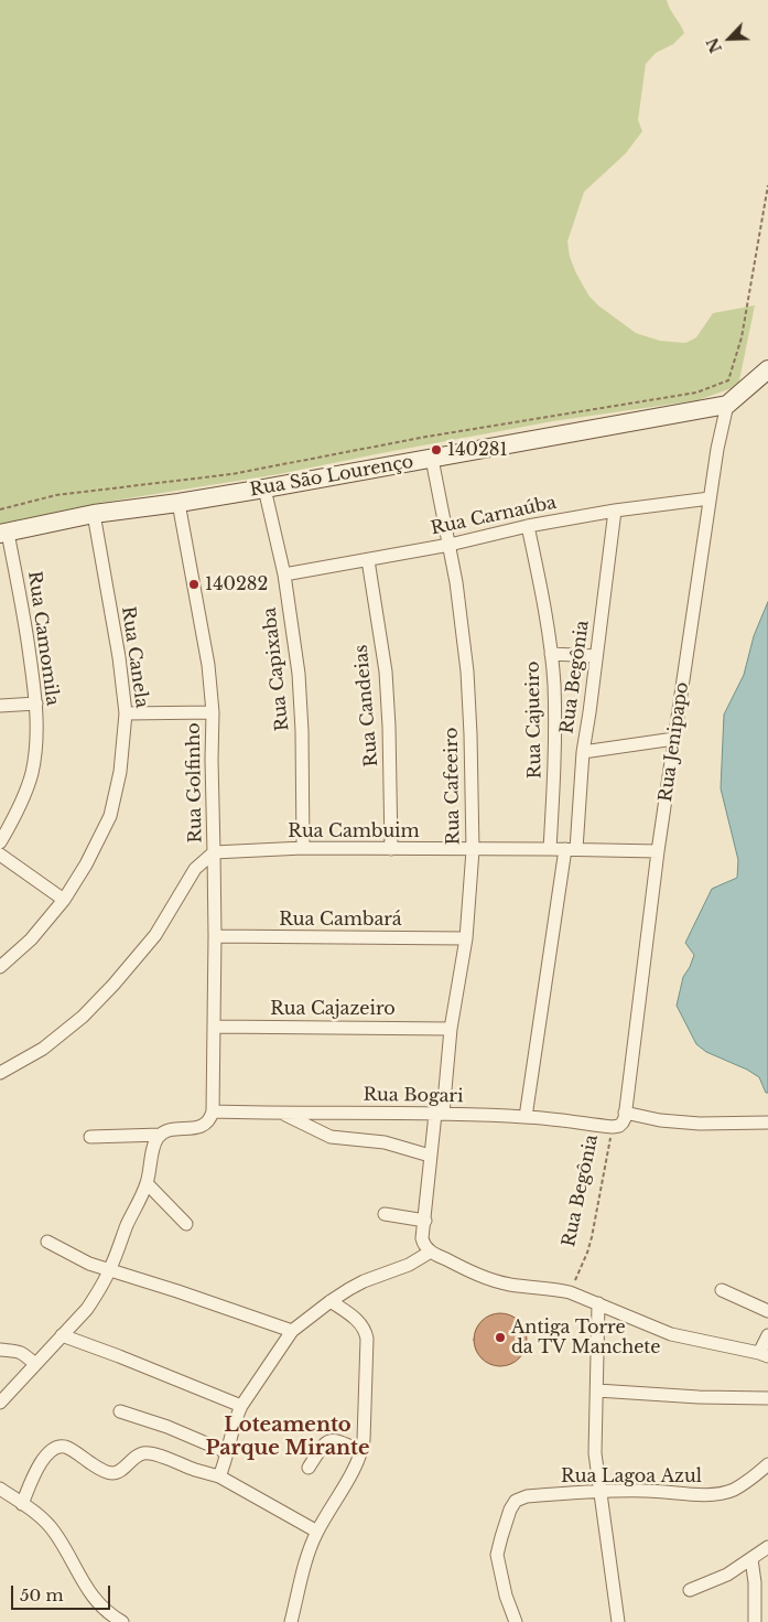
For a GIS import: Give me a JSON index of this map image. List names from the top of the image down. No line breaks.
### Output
{"streets":{"street":["Rua São Lourenço","Rua Carnaúba","Rua Camomila","Rua Canela","Rua Capixaba","Rua Begônia","Rua Candeias","Rua Cajueiro","Rua Jenipapo","Rua Golfinho","Rua Cafeeiro","Rua Cambuim","Rua Cambará","Rua Cajazeiro","Rua Bogari","Rua Lagoa Azul"]},"crossings":[["Rua São Lourenço","Rua Camomila"],["Rua São Lourenço","Rua Canela"],["Rua São Lourenço","Rua Capixaba"],["Rua São Lourenço","Rua Jenipapo"],["Rua São Lourenço","Rua Golfinho"],["Rua São Lourenço","Rua Cafeeiro"],["Rua Carnaúba","Rua Capixaba"],["Rua Carnaúba","Rua Begônia"],["Rua Carnaúba","Rua Candeias"],["Rua Carnaúba","Rua Cajueiro"],["Rua Carnaúba","Rua Jenipapo"],["Rua Carnaúba","Rua Cafeeiro"],["Rua Capixaba","Rua Cambuim"],["Rua Begônia","Rua Cambuim"],["Rua Begônia","Rua Bogari"],["Rua Candeias","Rua Cambuim"],["Rua Cajueiro","Rua Cambuim"],["Rua Jenipapo","Rua Cambuim"],["Rua Golfinho","Rua Cambuim"],["Rua Cafeeiro","Rua Cambuim"],["Rua Cafeeiro","Rua Cambará"],["Rua Cafeeiro","Rua Cajazeiro"],["Rua Cafeeiro","Rua Bogari"]],"districts":["Loteamento Parque Mirante"],"places":["140281","140282","Antiga Torre da TV Manchete"],"scale_bar":"50 m","north":"bottom left"}
